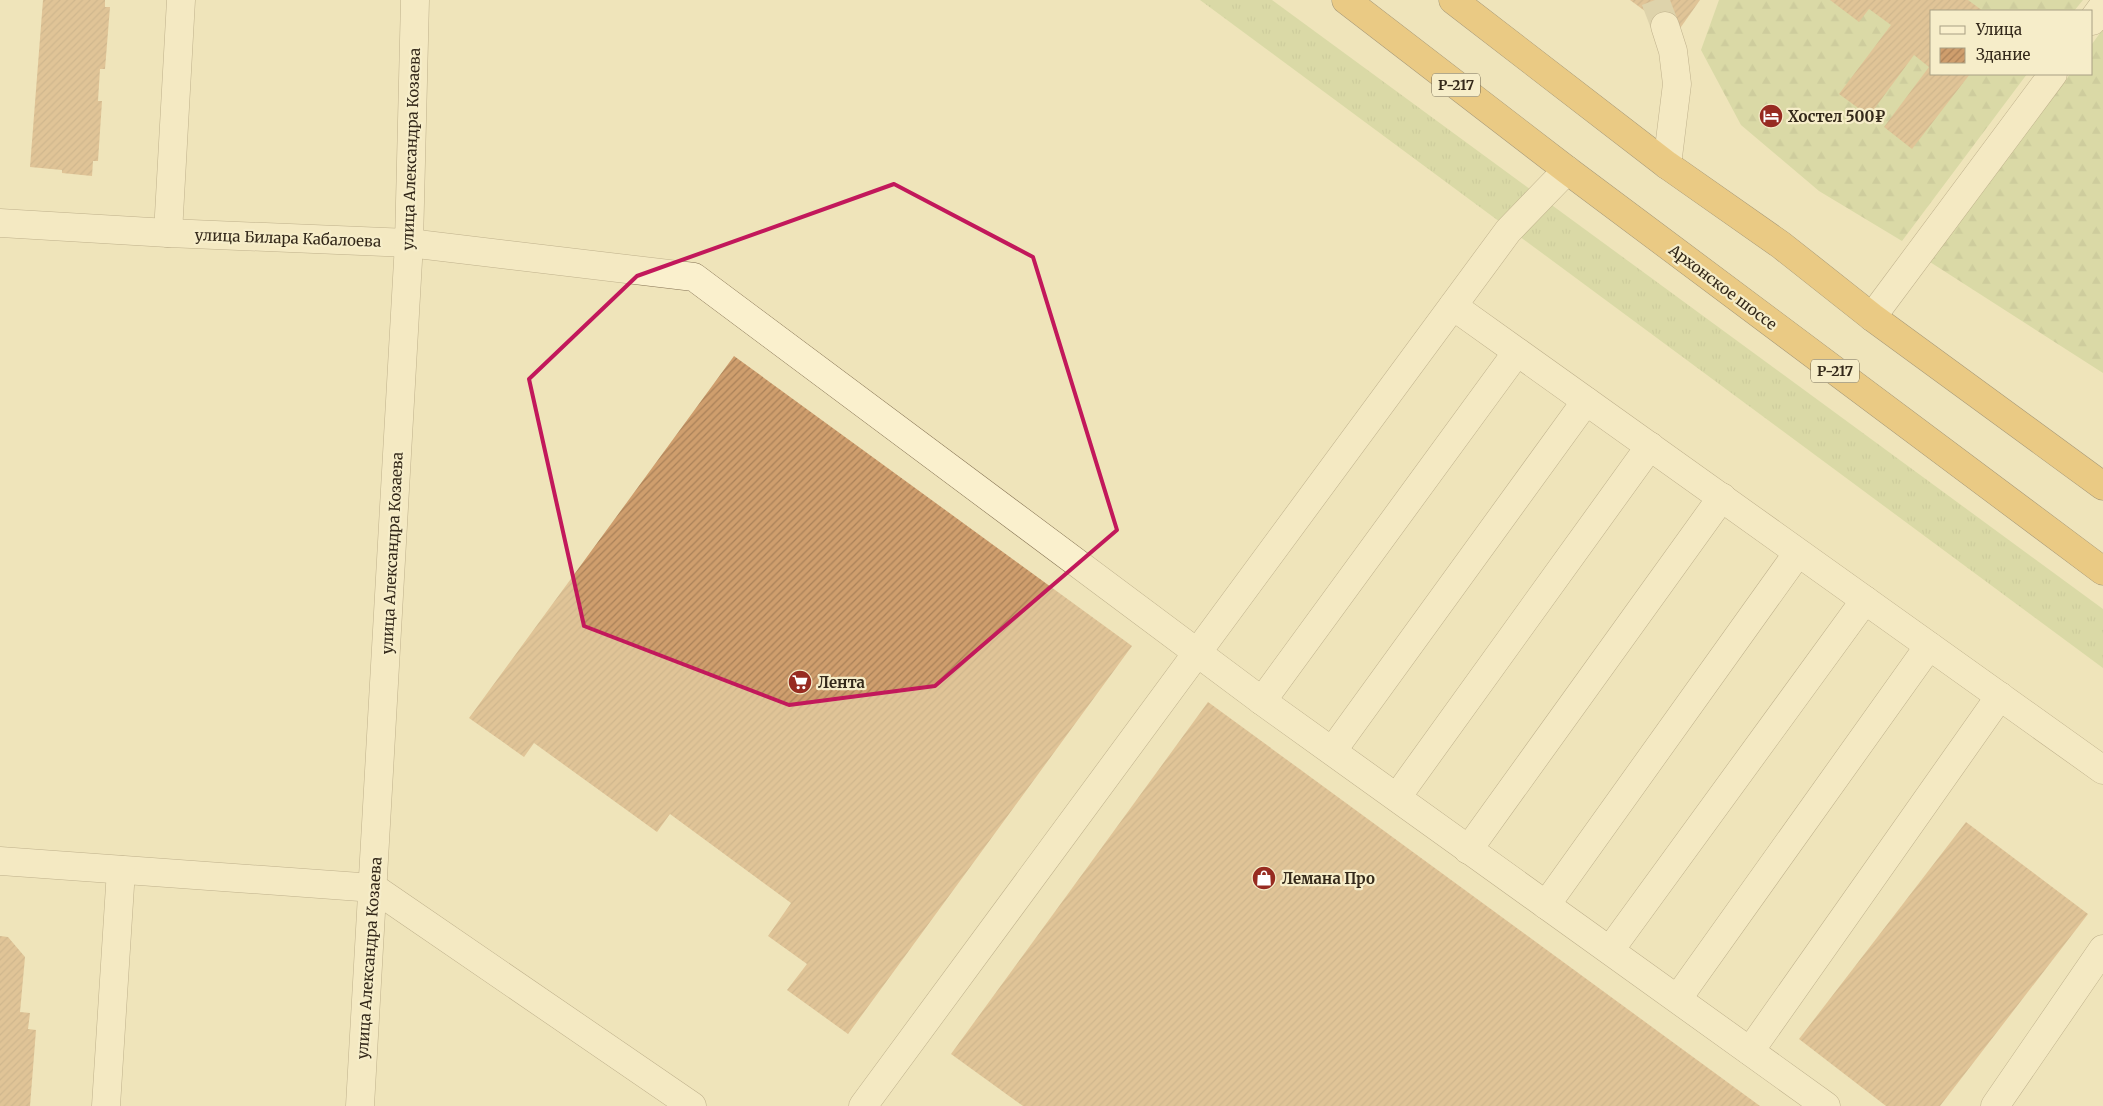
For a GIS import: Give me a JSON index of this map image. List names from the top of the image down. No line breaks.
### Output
{"streets":{"highway":["Р-217","Архонское шоссе"],"street":["улица Александра Козаева","улица Билара Кабалоева"]},"crossings":[["улица Александра Козаева","улица Билара Кабалоева"]],"places":{"hotel":["Хостел 500₽"],"supermarket":["Лента"],"shop":["Лемана Про"]},"legend":["Улица","Здание"]}
